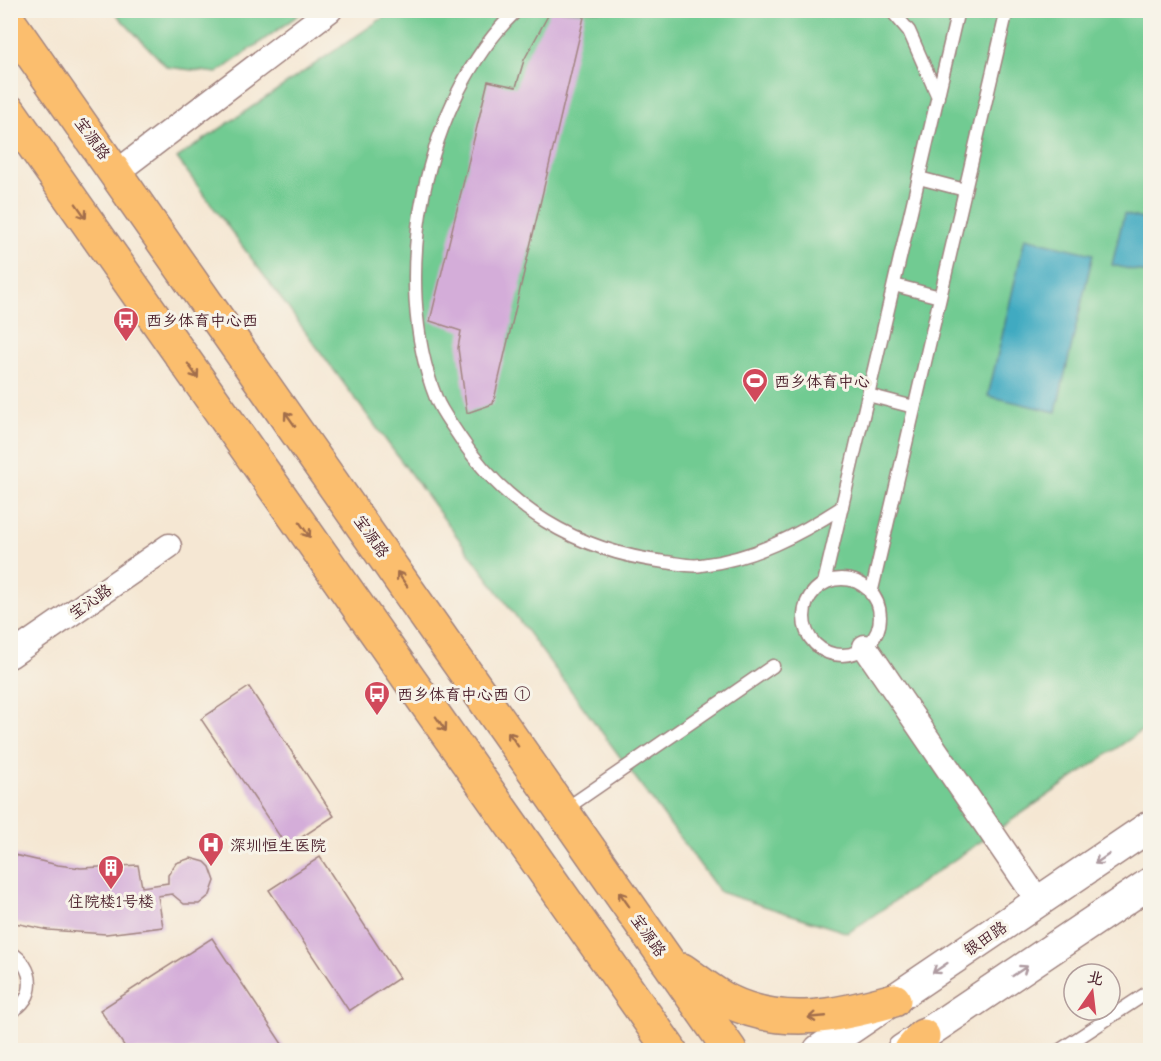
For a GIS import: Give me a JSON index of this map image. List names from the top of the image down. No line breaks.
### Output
{"streets":{"main road":["宝源路"],"street":["宝沁路","银田路"]},"places":{"bus stop":["西乡体育中心西","西乡体育中心西 ①"],"sports":["西乡体育中心"],"hospital":["深圳恒生医院"],"building":["住院楼1号楼"]},"north":"top"}
